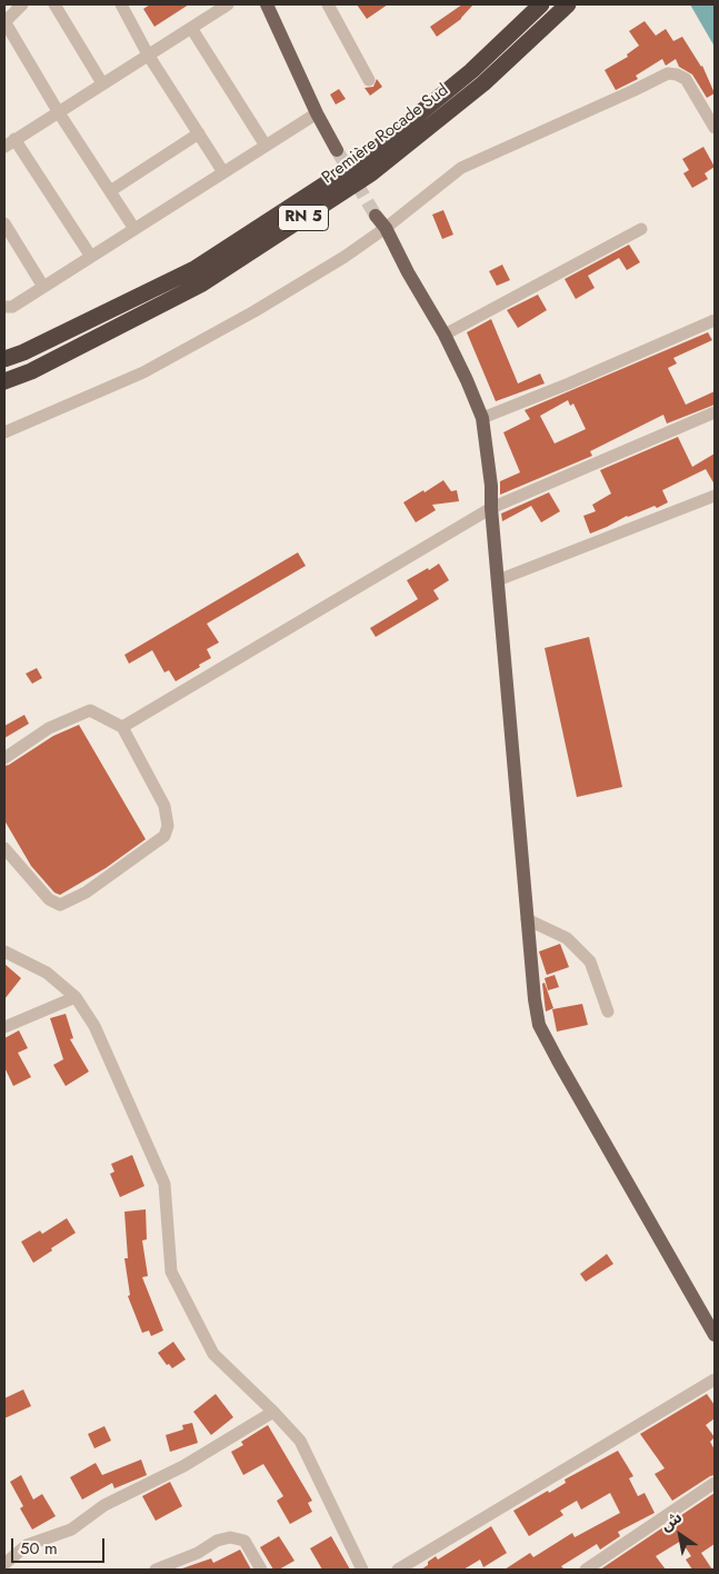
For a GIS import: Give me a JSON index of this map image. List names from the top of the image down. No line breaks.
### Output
{"streets":{"highway":["Première Rocade Sud","RN 5"]},"scale_bar":"50 m","north":"top left"}
